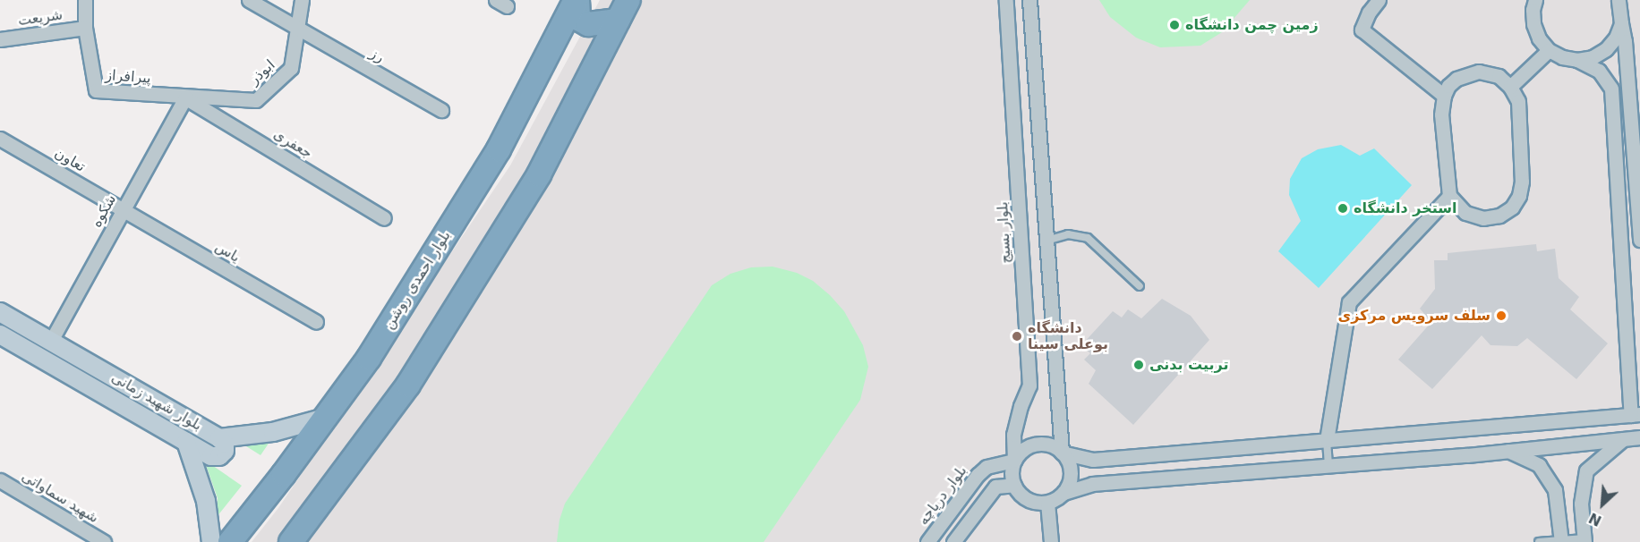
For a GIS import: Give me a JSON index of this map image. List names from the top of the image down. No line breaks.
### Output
{"streets":{"highway":["بلوار احمدی روشن"],"main road":["بلوار شهید زمانی"],"street":["شریعت","رز","ابوذر","پیرافراز","جعفری","تعاون","شکوه","بلوار بسیج","یاس","بلوار دریاچه","شهید سماواتی"]},"crossings":[["شریعت","پیرافراز"],["رز","ابوذر"],["ابوذر","پیرافراز"],["ابوذر","جعفری"],["ابوذر","شکوه"],["پیرافراز","جعفری"],["پیرافراز","شکوه"],["جعفری","شکوه"],["تعاون","شکوه"],["تعاون","یاس"],["شکوه","یاس"],["شکوه","بلوار شهید زمانی"],["بلوار بسیج","بلوار دریاچه"]],"places":["زمین چمن دانشگاه","استخر دانشگاه","سلف سرویس مرکزی","دانشگاه بوعلی سینا","تربیت بدنی"],"north":"bottom left"}
